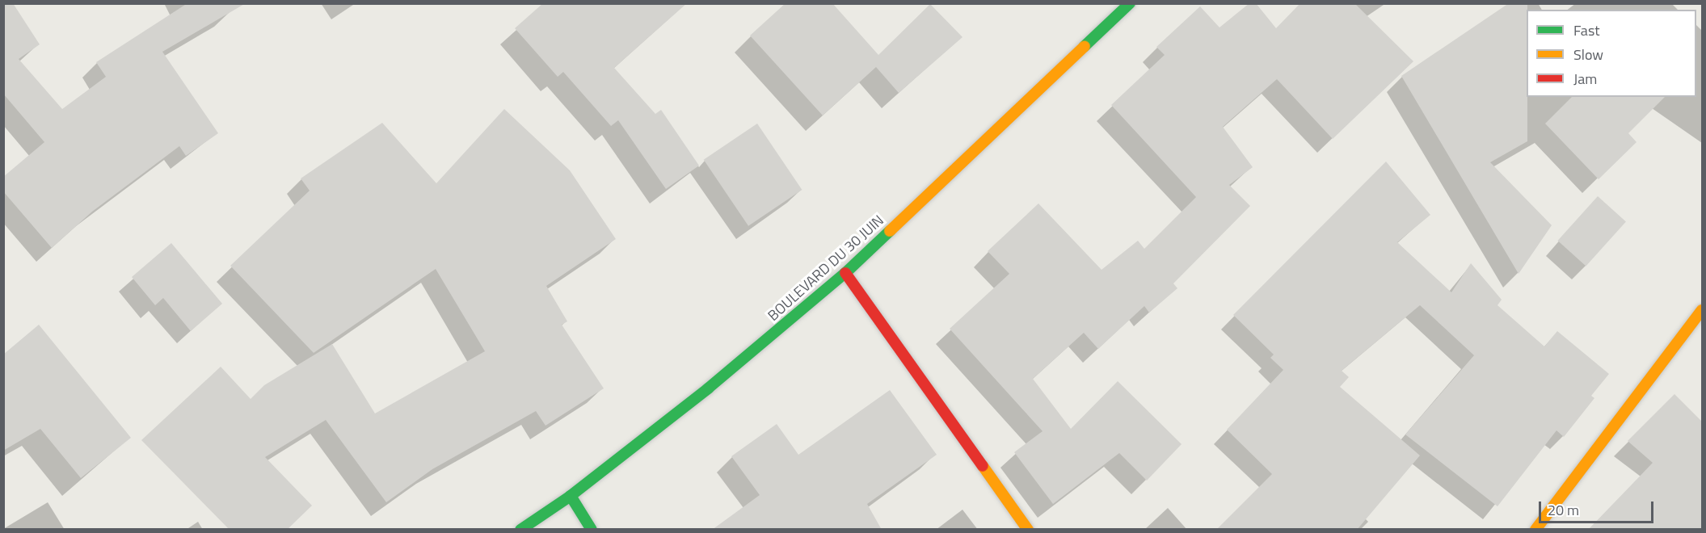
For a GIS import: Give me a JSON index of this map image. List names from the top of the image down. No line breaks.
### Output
{"streets":{"street":["BOULEVARD DU 30 JUIN"]},"legend":["Fast","Slow","Jam"],"scale_bar":"20 m"}
